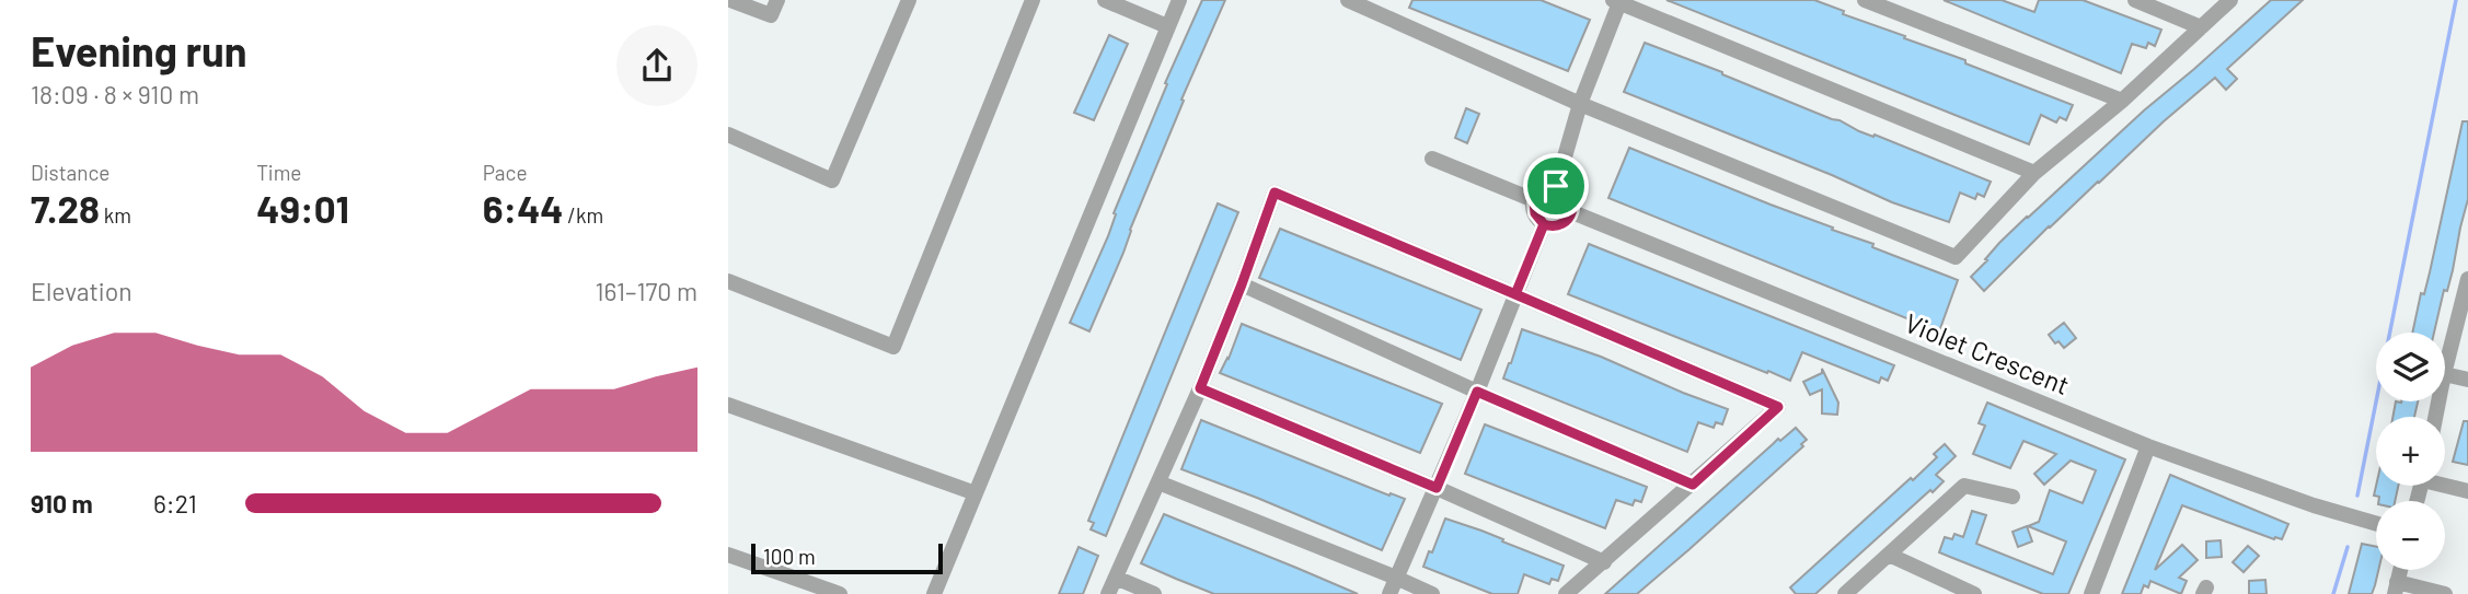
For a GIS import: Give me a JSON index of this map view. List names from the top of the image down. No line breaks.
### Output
{"streets":{"street":["Violet Crescent"]},"scale_bar":"100 m","page":{"heading":["Evening run","18:09 · 8 × 910 m"],"stats":[["Distance","7.28 km"],["Time","49:01"],["Pace","6:44 /km"]],"chart":["Elevation","161–170 m"],"map_buttons":["+","−"],"list":[{"name":"910 m","note":"6:21"}],"scale":"100 m"}}
